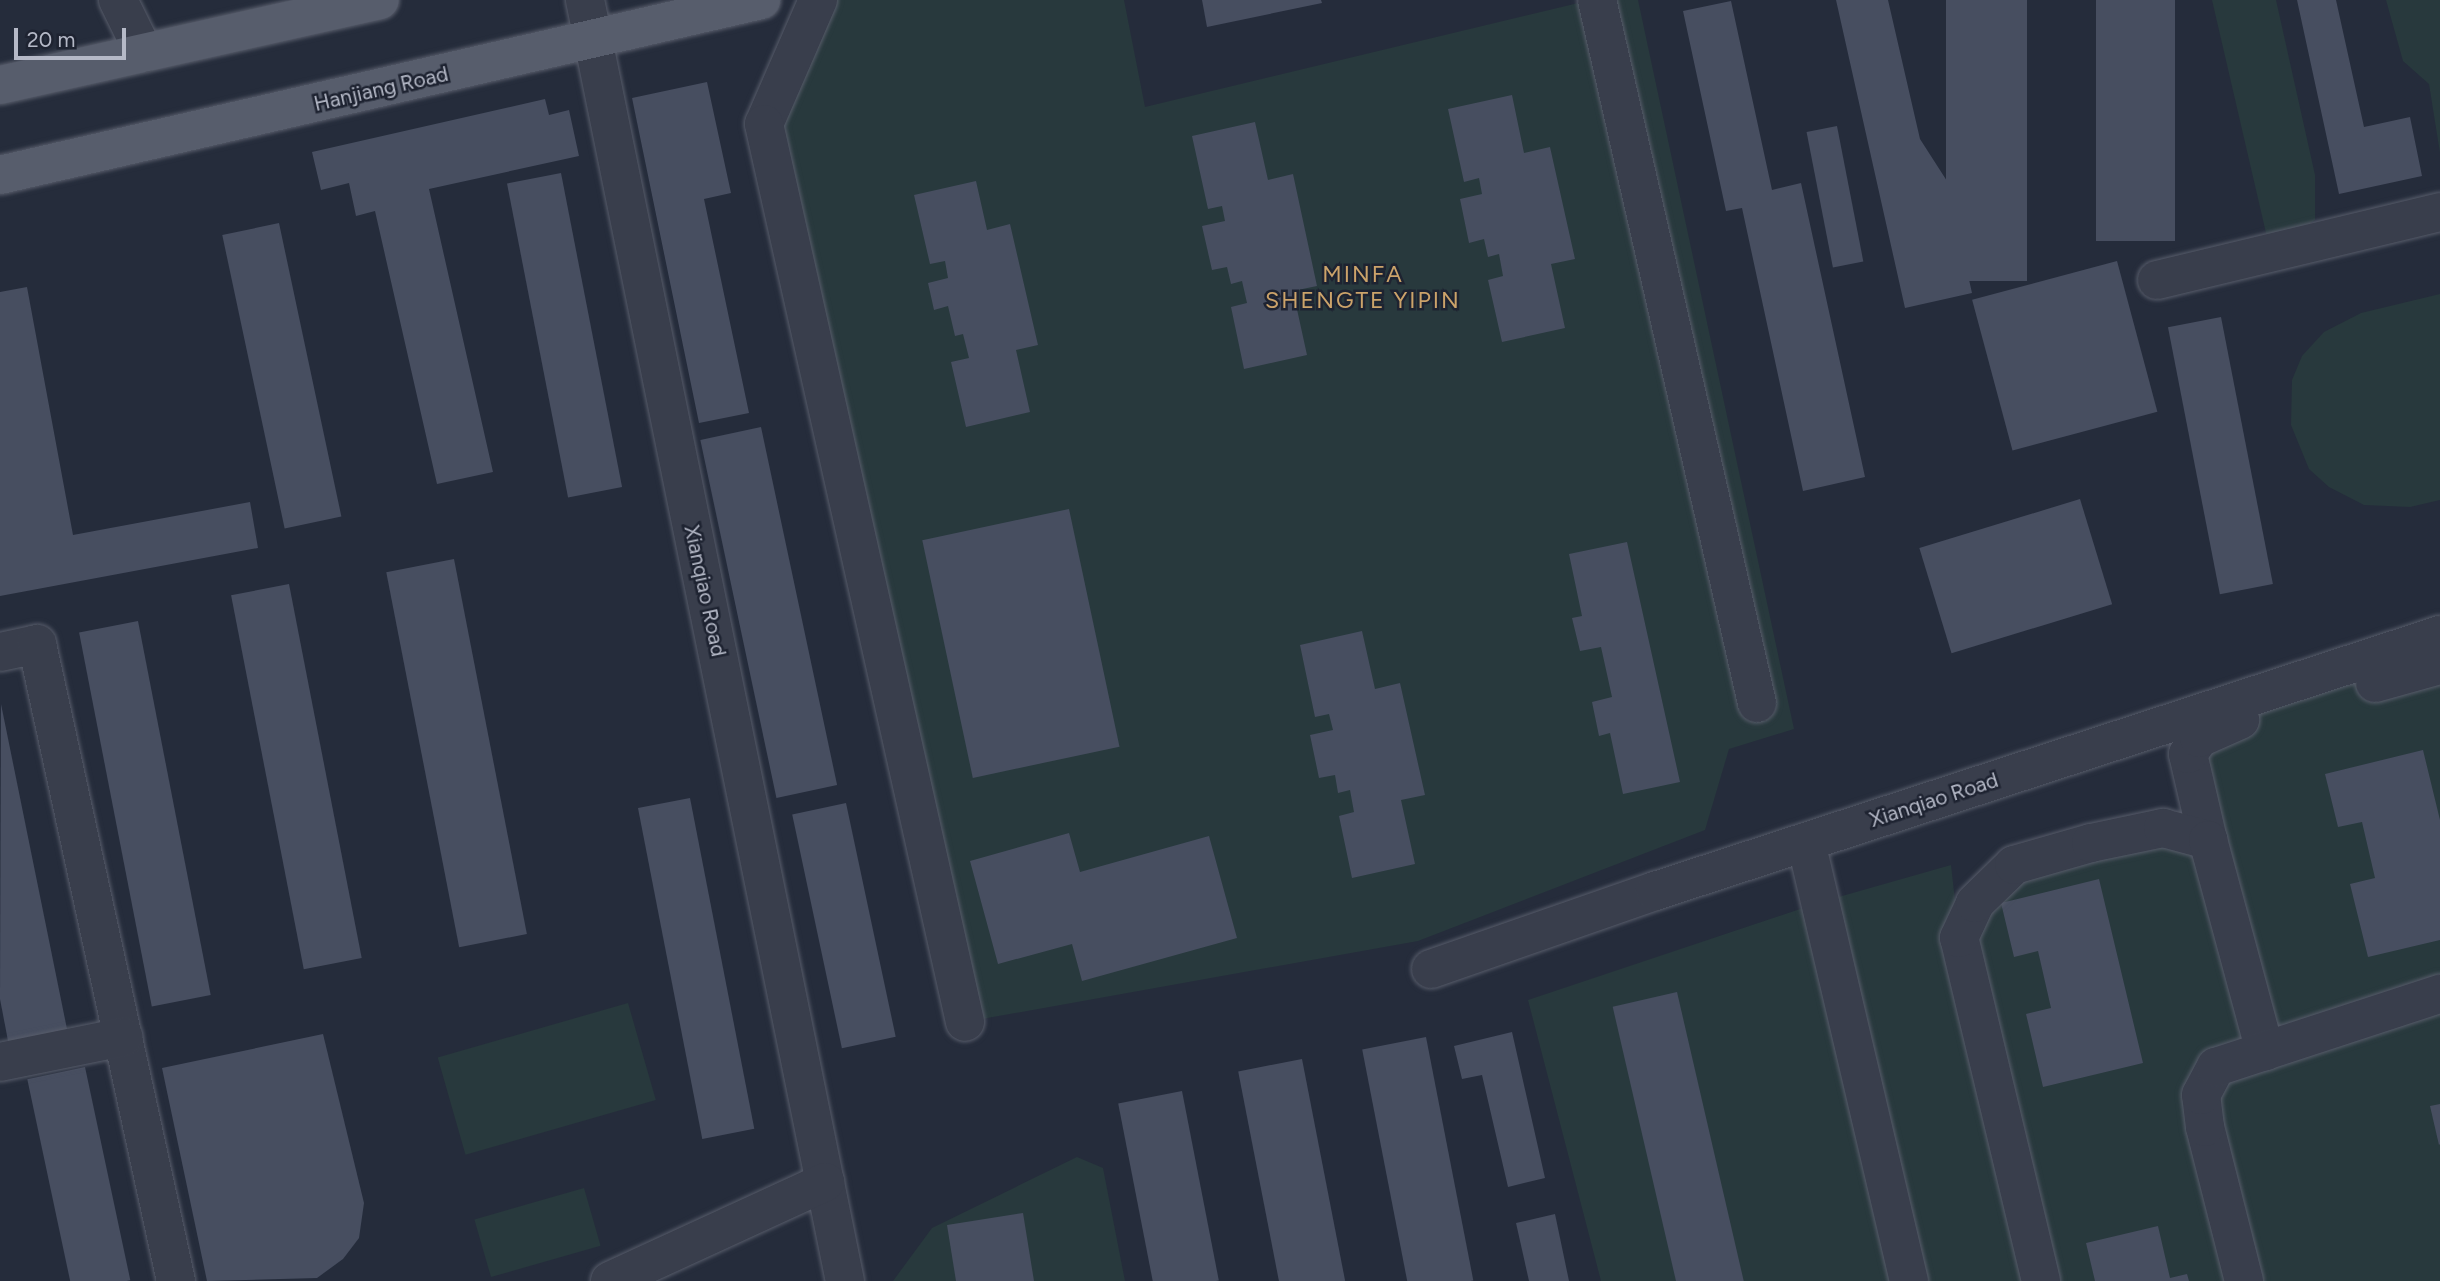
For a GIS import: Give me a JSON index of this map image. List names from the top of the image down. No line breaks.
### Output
{"streets":{"main road":["Hanjiang Road"],"street":["Xianqiao Road"]},"crossings":[["Hanjiang Road","Xianqiao Road"]],"districts":["MINFA SHENGTE YIPIN"],"scale_bar":"20 m"}
